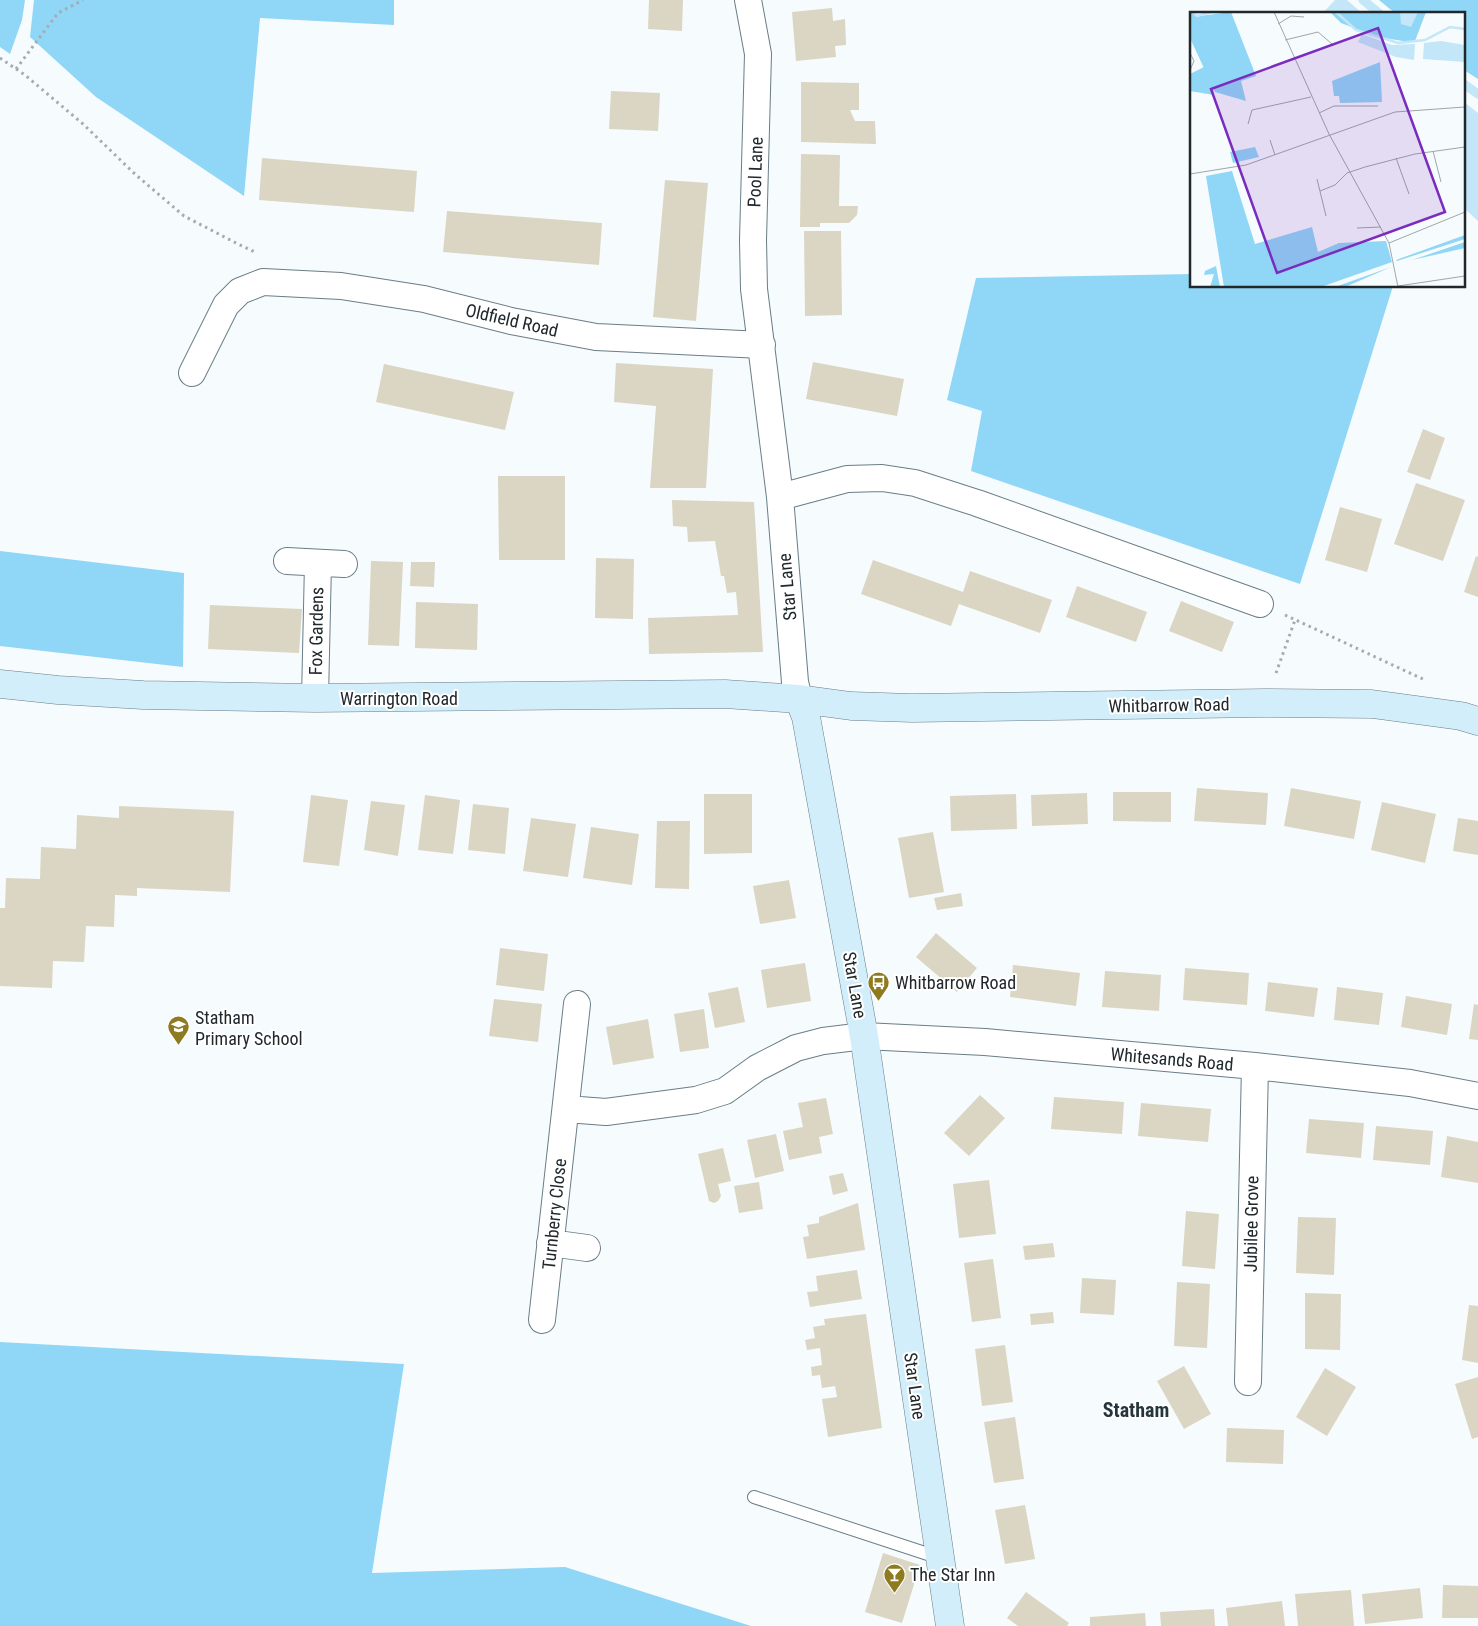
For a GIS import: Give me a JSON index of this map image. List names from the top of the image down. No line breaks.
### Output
{"streets":{"street":["Pool Lane","Oldfield Road","Star Lane","Fox Gardens","Warrington Road","Whitbarrow Road","Whitesands Road","Turnberry Close","Jubilee Grove"]},"crossings":[["Pool Lane","Oldfield Road"],["Pool Lane","Star Lane"],["Oldfield Road","Star Lane"],["Star Lane","Warrington Road"],["Star Lane","Whitbarrow Road"],["Star Lane","Whitesands Road"],["Fox Gardens","Warrington Road"],["Warrington Road","Whitbarrow Road"],["Whitesands Road","Jubilee Grove"]],"districts":["Statham"],"places":{"bus stop":["Whitbarrow Road"],"school or university":["Statham Primary School"],"bar":["The Star Inn"]}}
